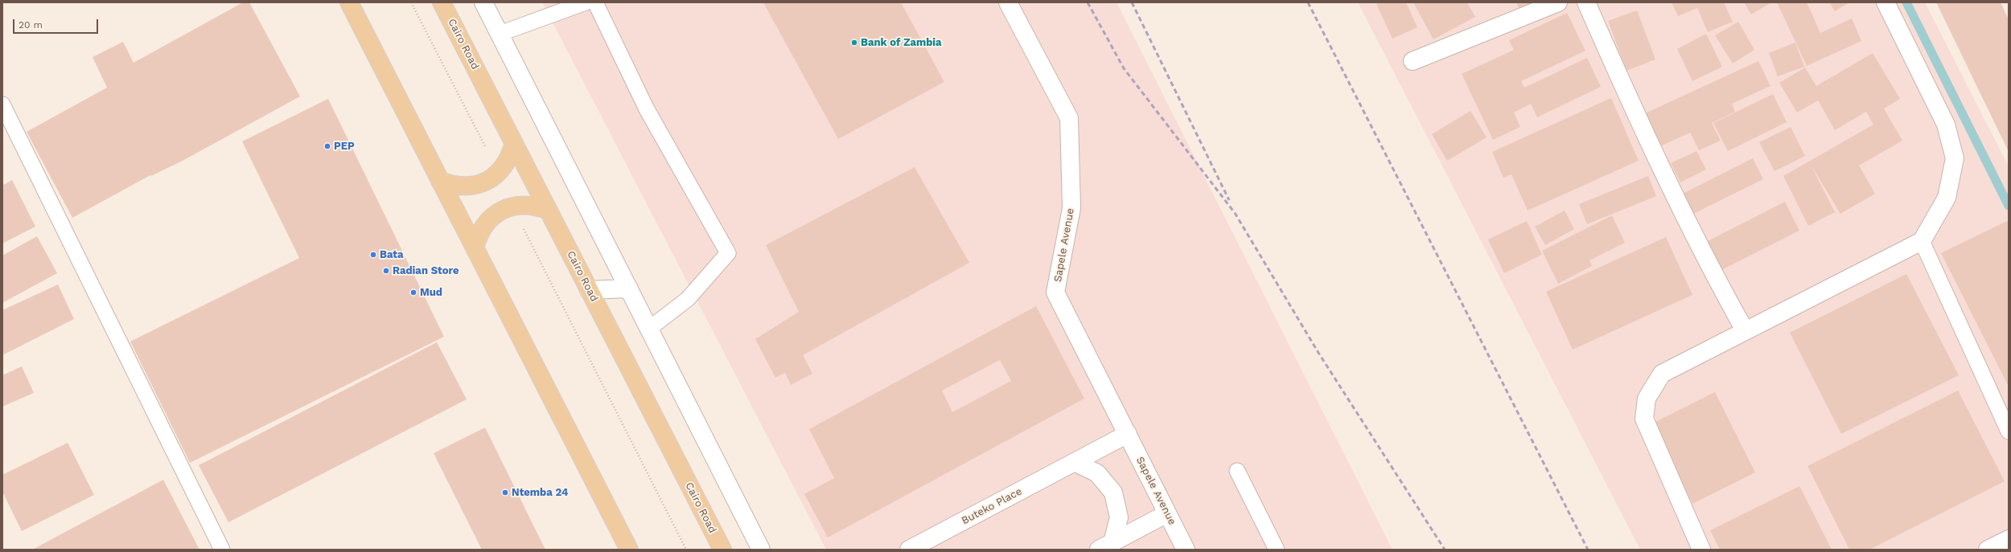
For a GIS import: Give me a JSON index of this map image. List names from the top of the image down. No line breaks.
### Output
{"streets":{"main road":["Cairo Road"],"street":["Sapele Avenue","Buteko Place"]},"crossings":[["Sapele Avenue","Buteko Place"]],"places":["Bank of Zambia","PEP","Bata","Radian Store","Mud","Ntemba 24"],"scale_bar":"20 m"}
